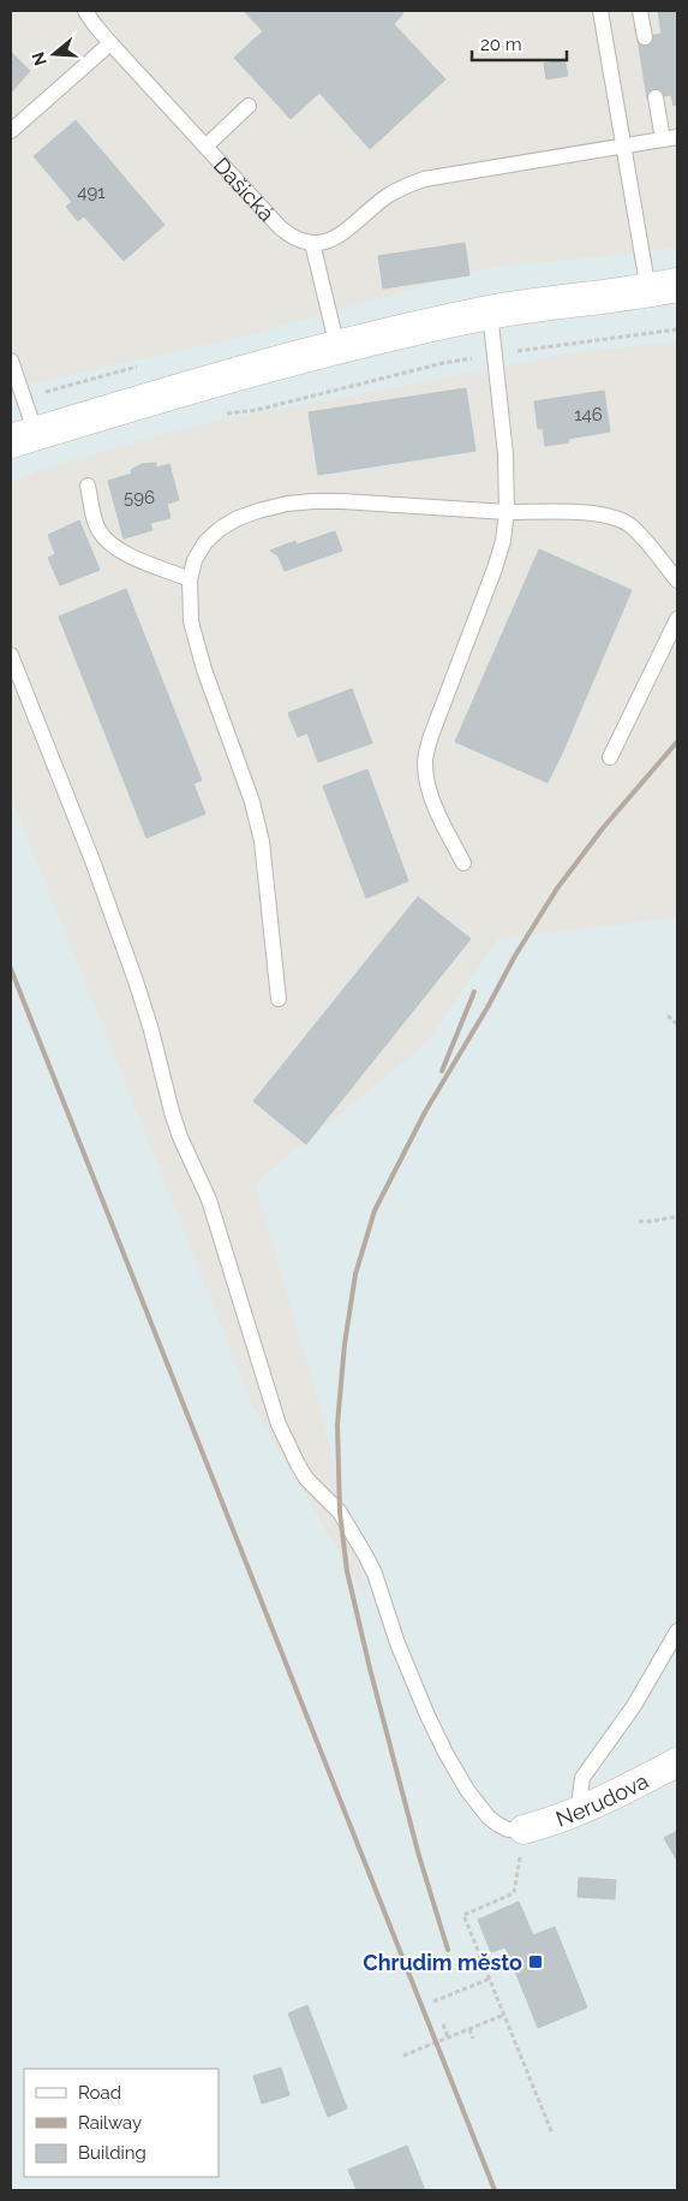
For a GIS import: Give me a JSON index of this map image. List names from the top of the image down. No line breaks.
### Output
{"streets":{"street":["Nerudova"],"lane":["Dašická"]},"places":{"transit":["Chrudim město"]},"house_numbers":["491","146","596"],"legend":["Road","Railway","Building"],"scale_bar":"20 m","north":"left"}
